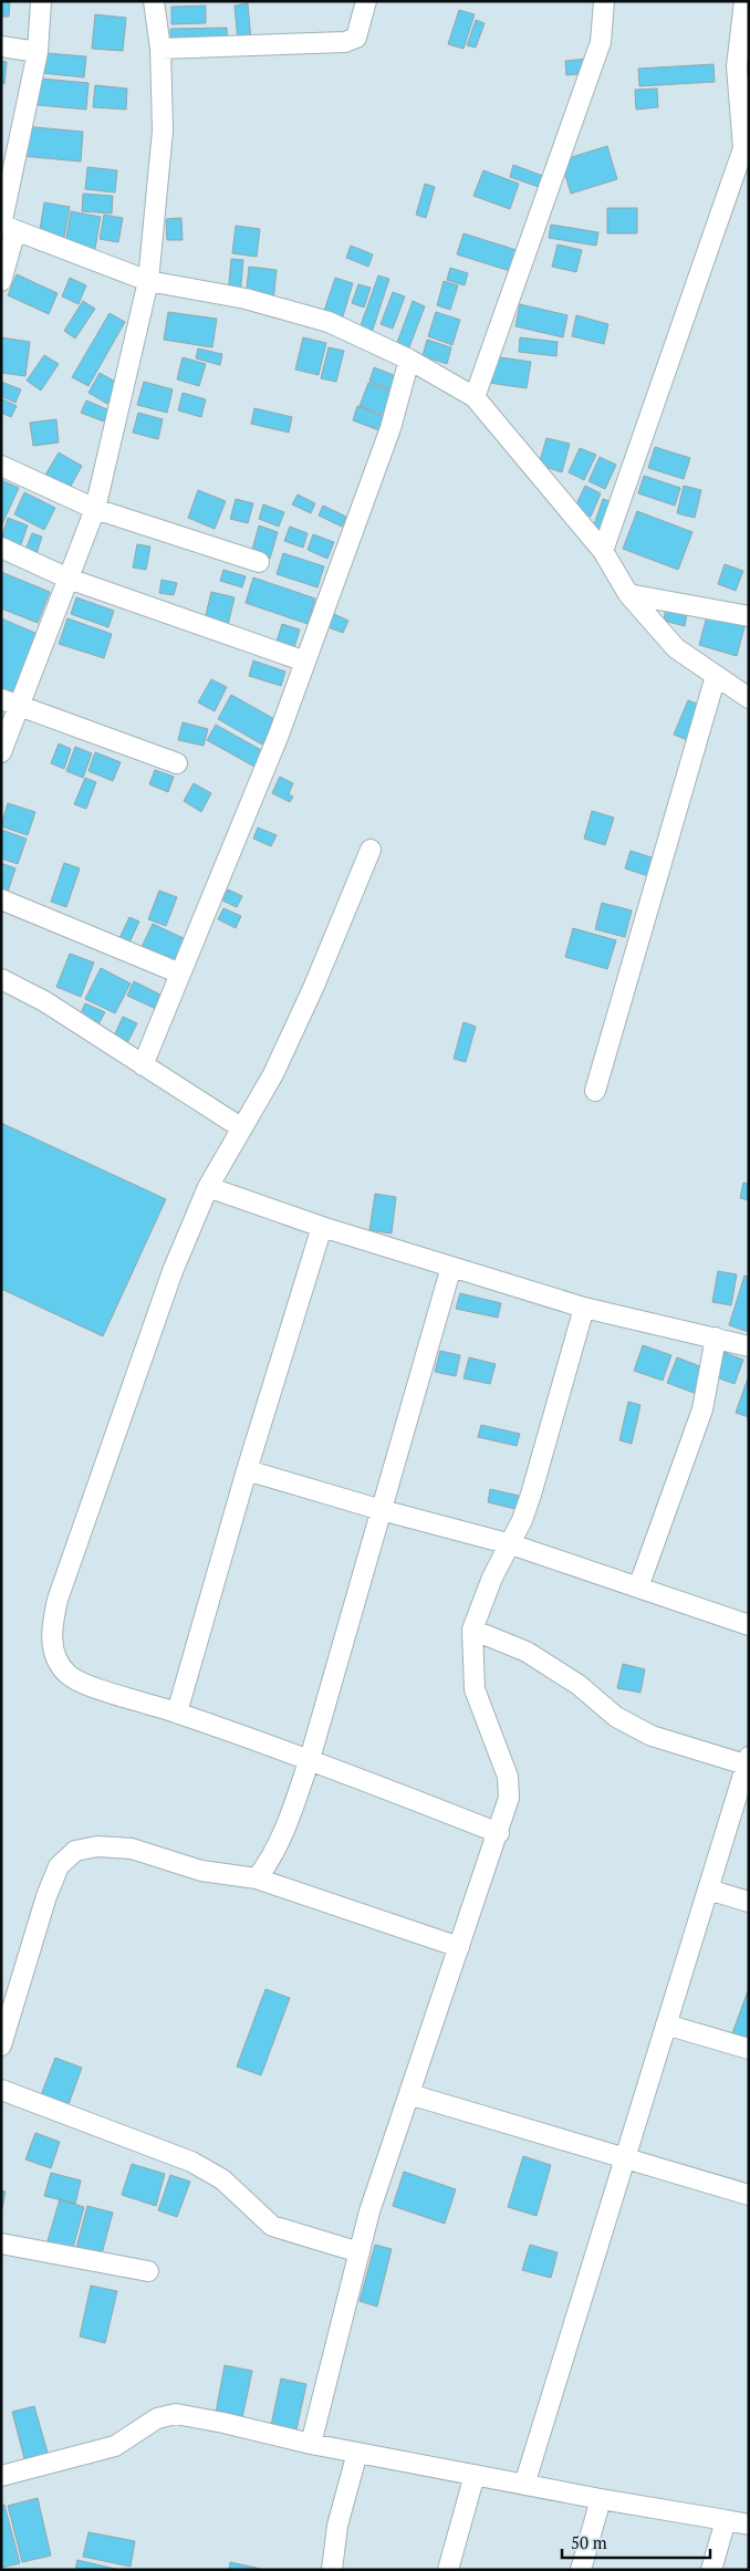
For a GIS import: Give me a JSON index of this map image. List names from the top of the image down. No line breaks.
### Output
{"scale_bar":"50 m"}
